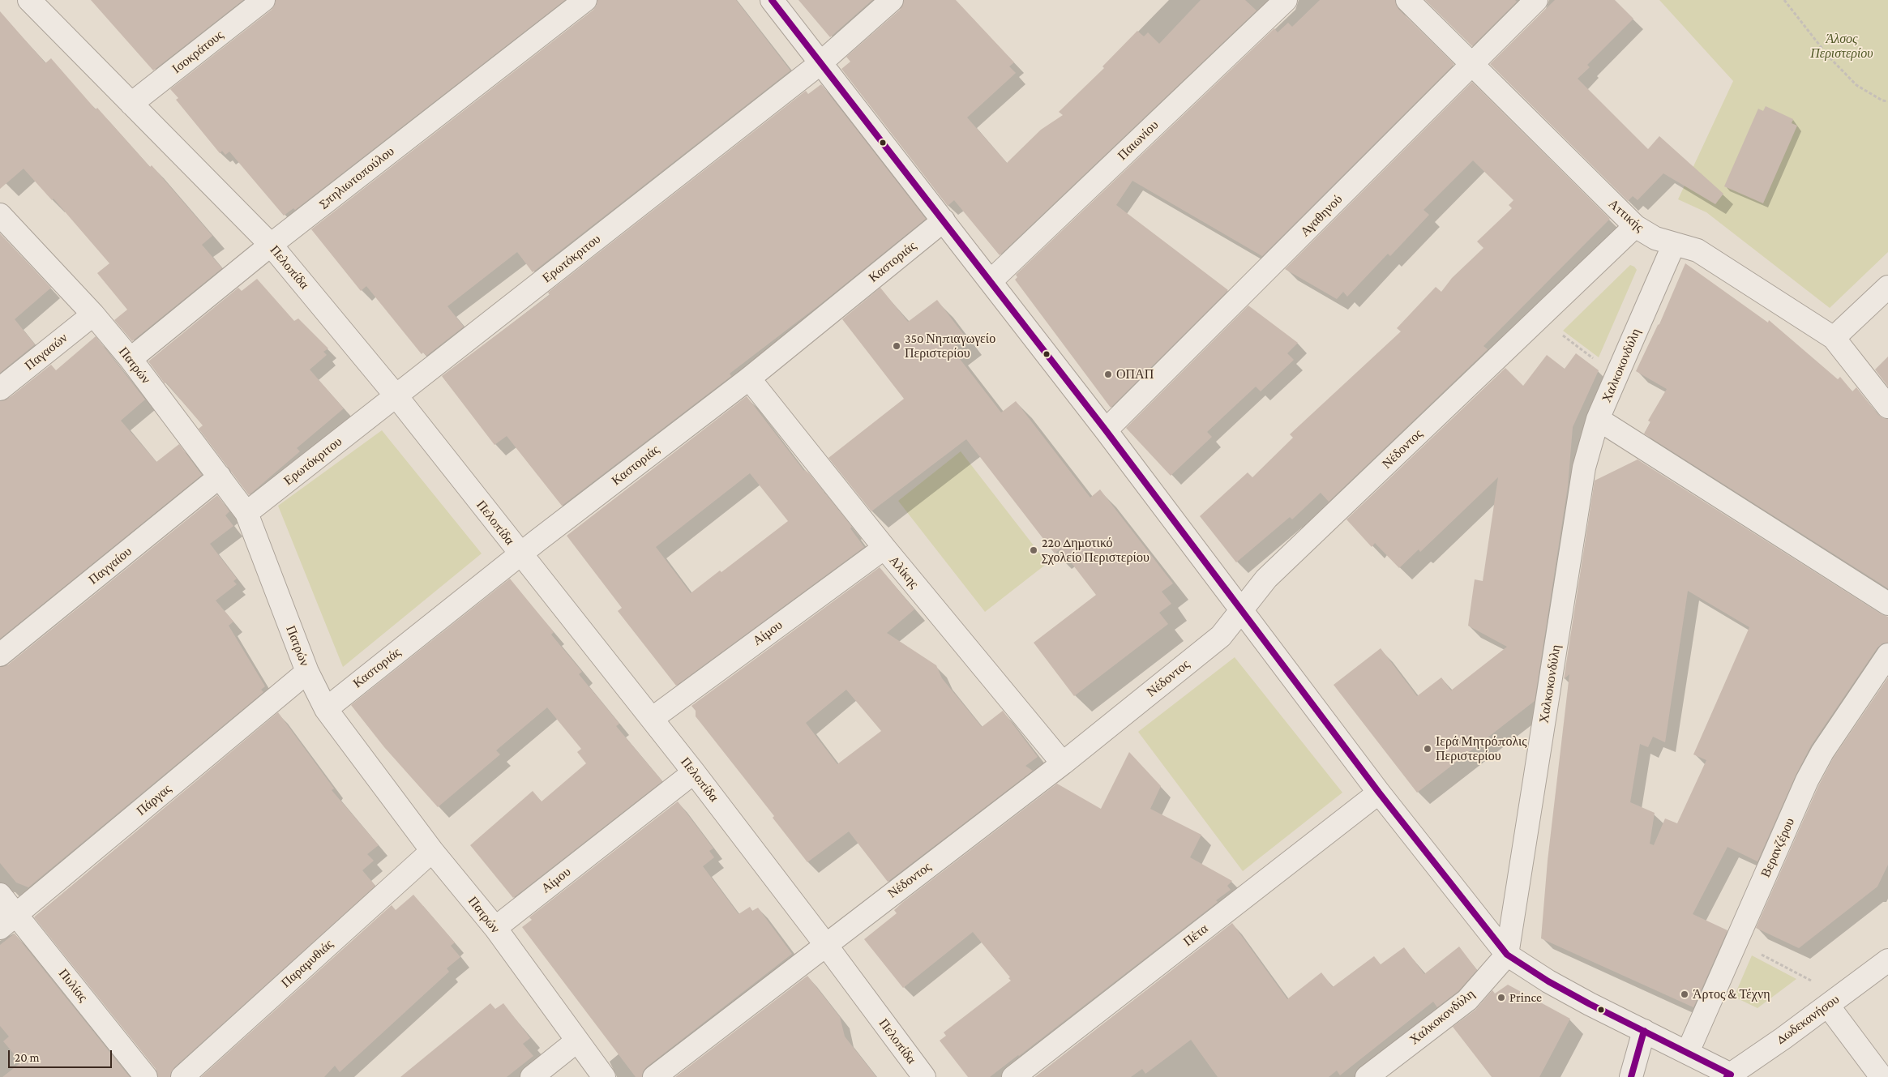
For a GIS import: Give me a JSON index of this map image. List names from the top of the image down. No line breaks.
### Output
{"streets":{"street":["Ισοκράτους","Παιωνίου","Σπηλιωτοπούλου","Αγαθηνού","Αττικής","Ερωτόκριτου","Καστοριάς","Πελοπίδα","Παγασών","Πατρών","Χαλκοκονδύλη","Νέδοντος","Παγγαίου","Αλίκης","Αίμου","Πάργας","Βερανζέρου","Πέτα","Παραμυθιάς","Πυλίας","Δωδεκανήσου"]},"crossings":[["Ισοκράτους","Πελοπίδα"],["Σπηλιωτοπούλου","Πελοπίδα"],["Σπηλιωτοπούλου","Πατρών"],["Αγαθηνού","Αττικής"],["Αττικής","Χαλκοκονδύλη"],["Αττικής","Νέδοντος"],["Ερωτόκριτου","Πελοπίδα"],["Ερωτόκριτου","Πατρών"],["Καστοριάς","Πελοπίδα"],["Καστοριάς","Πατρών"],["Καστοριάς","Αλίκης"],["Πελοπίδα","Νέδοντος"],["Πελοπίδα","Αίμου"],["Παγασών","Πατρών"],["Πατρών","Παγγαίου"],["Πατρών","Αίμου"],["Πατρών","Πάργας"],["Πατρών","Παραμυθιάς"],["Νέδοντος","Αλίκης"],["Αλίκης","Αίμου"],["Πάργας","Πυλίας"]],"parks":["Άλσος Περιστερίου"],"places":["35ο Νηπιαγωγείο Περιστερίου","ΟΠΑΠ","22ο Δημοτικό Σχολείο Περιστερίου","Ιερά Μητρόπολις Περιστερίου","Άρτος & Τέχνη","Prince"],"scale_bar":"20 m"}
